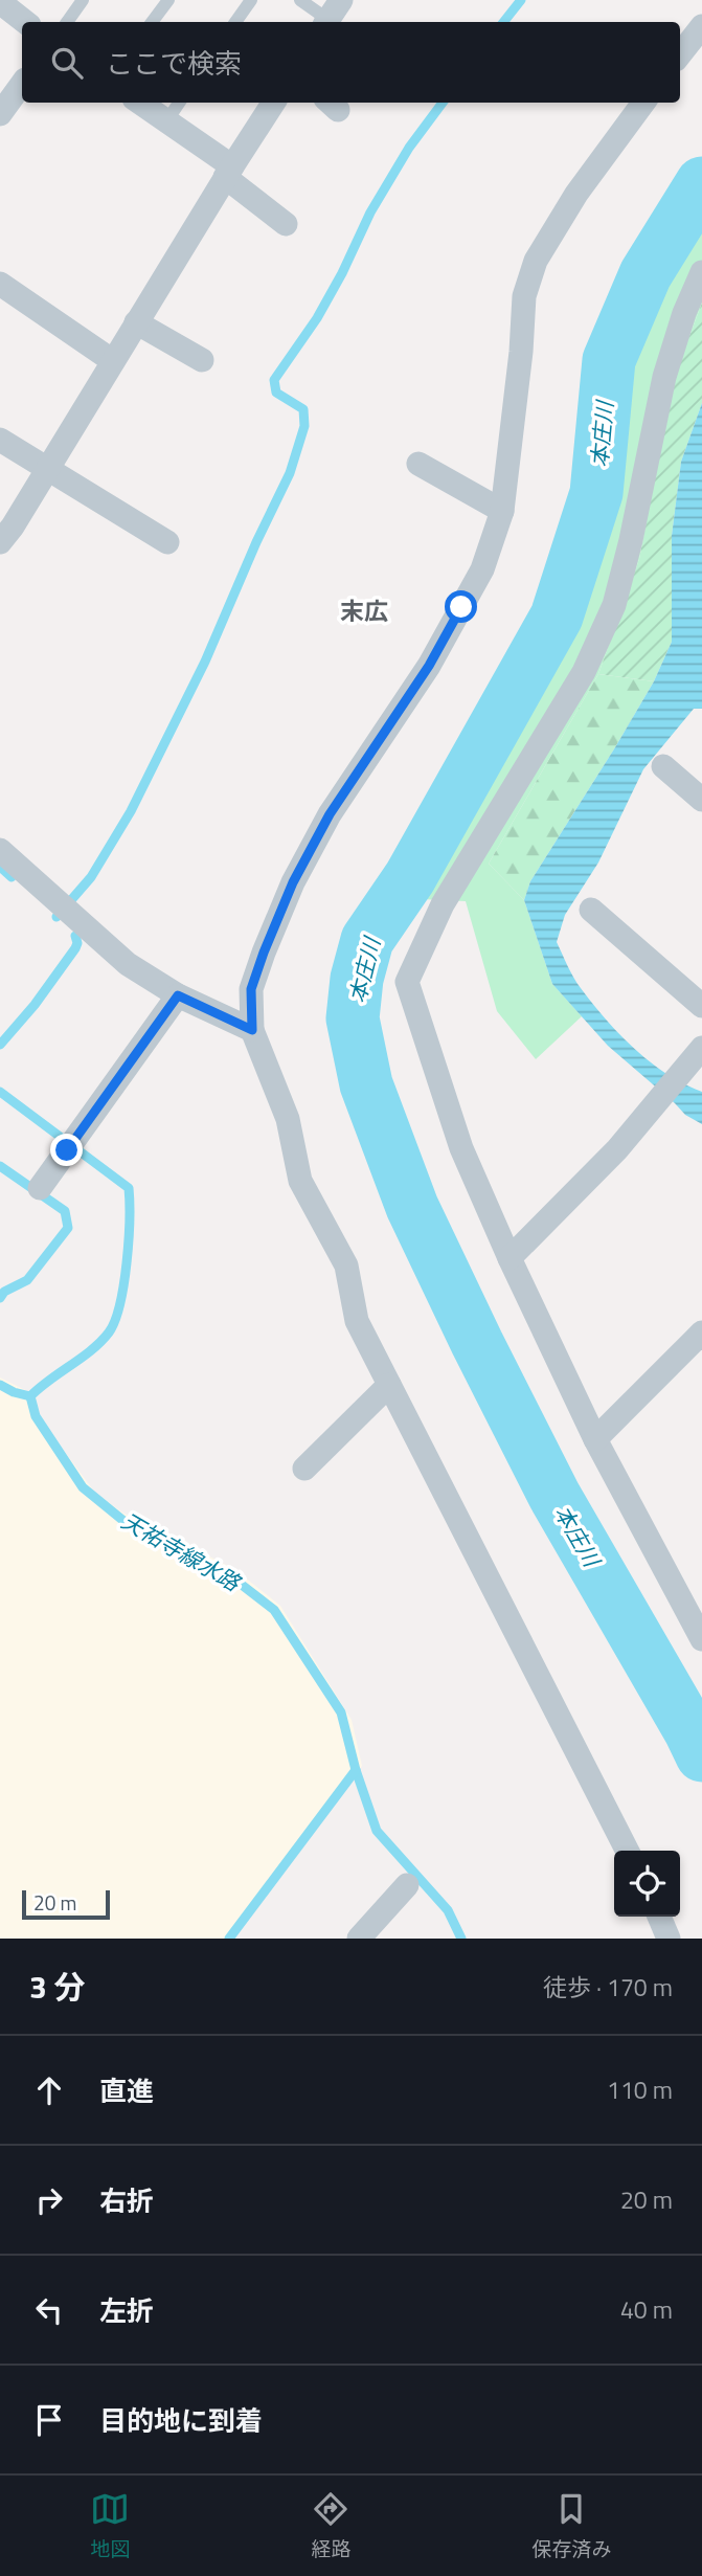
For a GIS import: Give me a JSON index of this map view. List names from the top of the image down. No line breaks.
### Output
{"districts":["末広"],"water":["本庄川","天祐寺線水路"],"scale_bar":"20 m","page":{"search":"ここで検索","scale":"20 m","heading":["3 分","徒歩 · 170 m"],"list":[["直進","110 m"],["右折","20 m"],["左折","40 m"],"目的地に到着"],"nav":["地図","経路","保存済み"]}}
